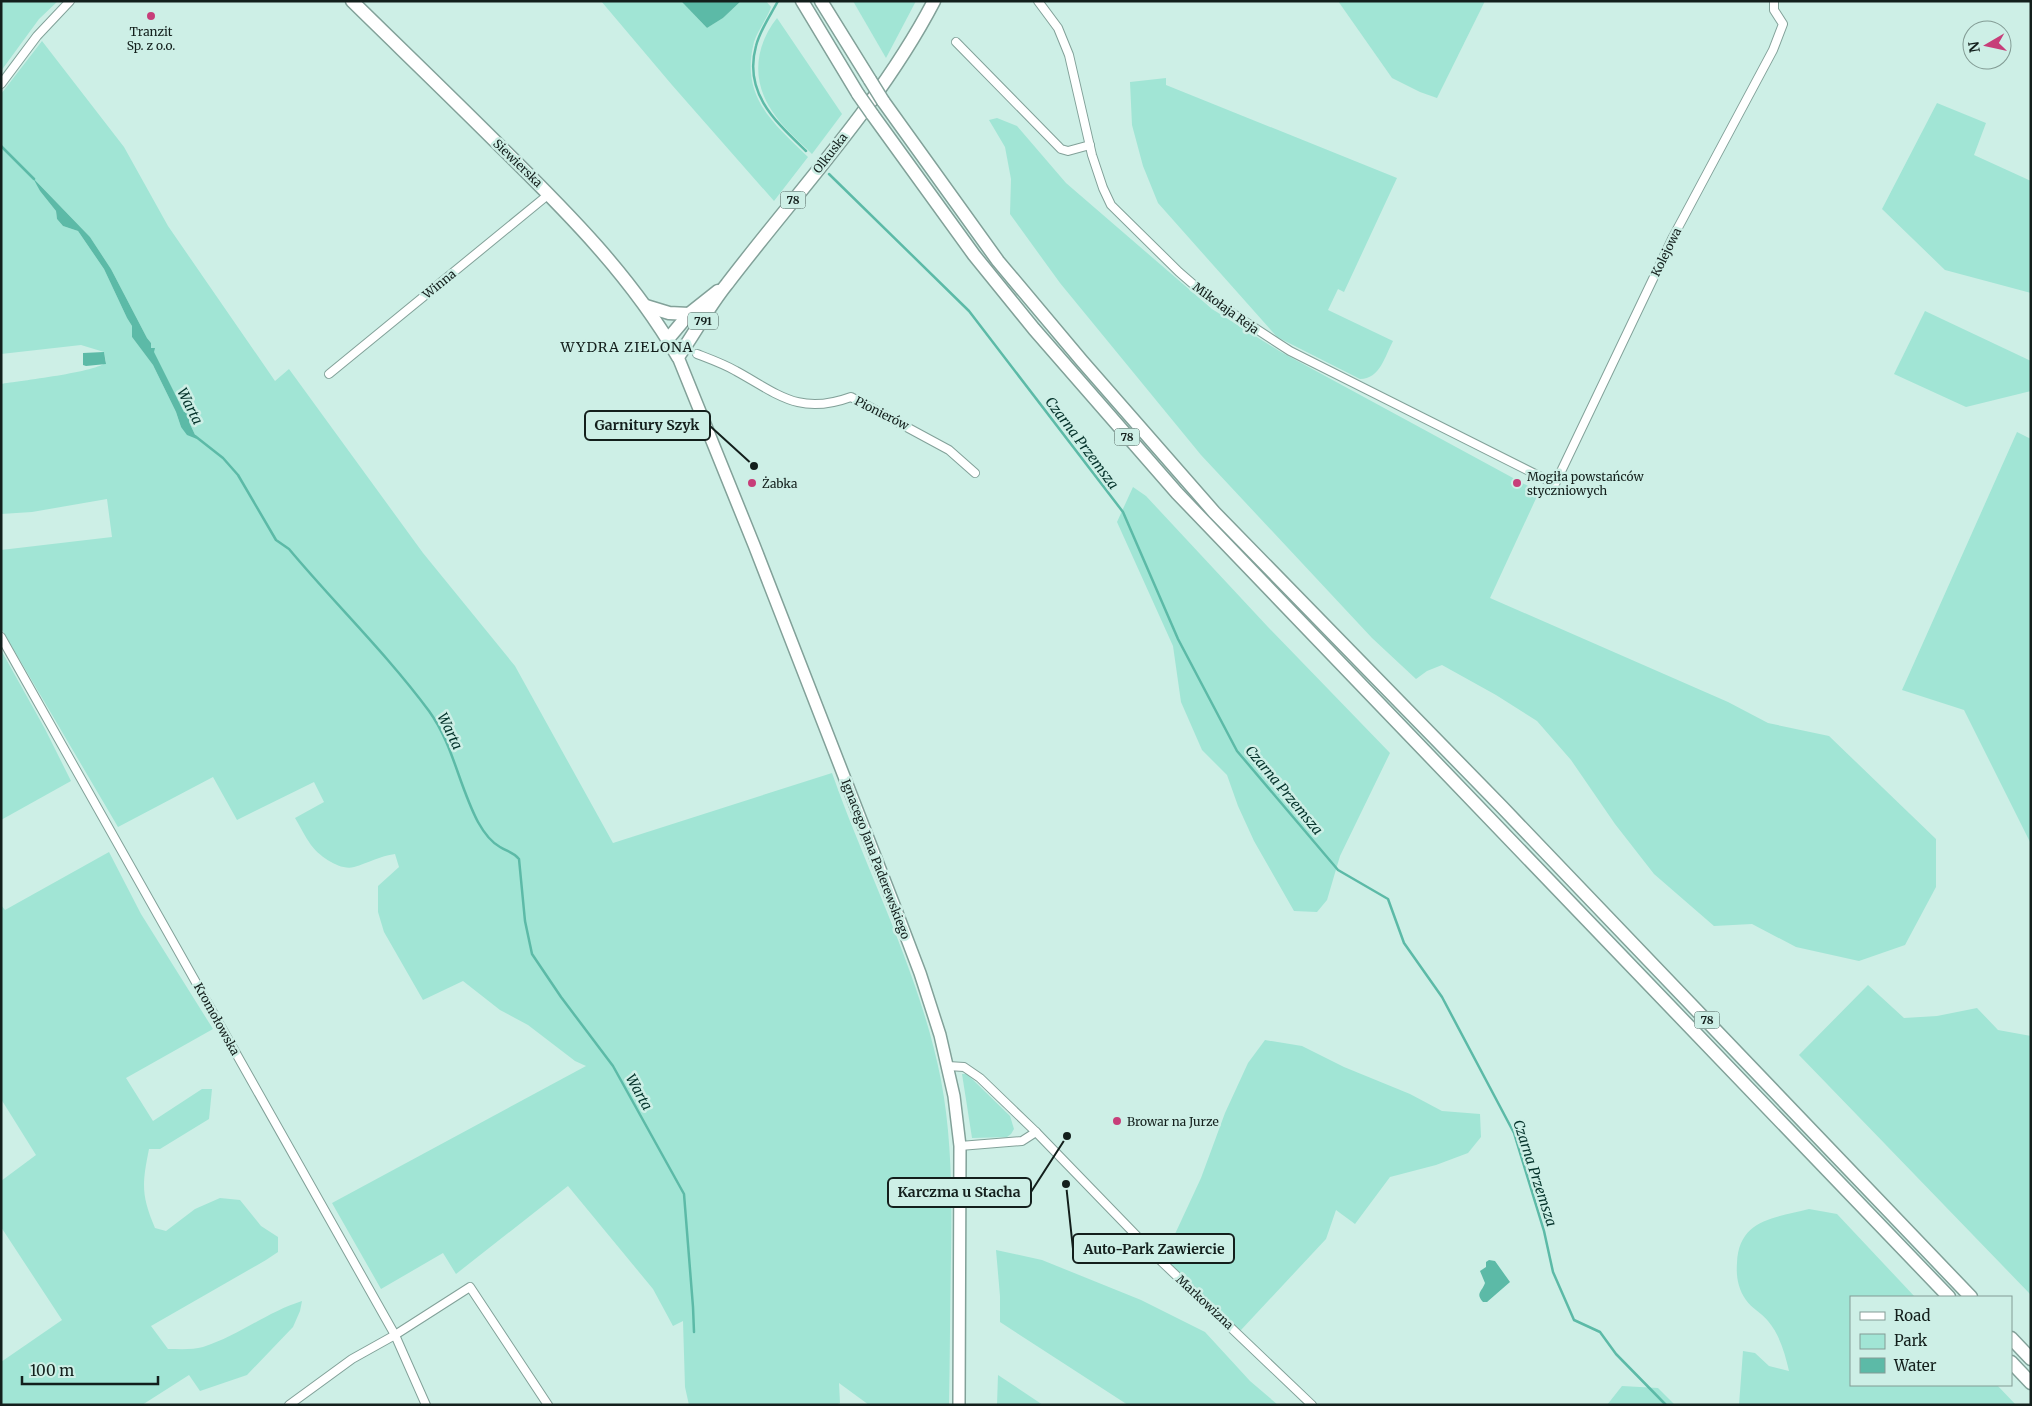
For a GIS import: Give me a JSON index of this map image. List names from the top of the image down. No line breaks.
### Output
{"streets":{"main road":["Olkuska","Siewierska","78","791","Ignacego Jana Paderewskiego"],"street":["Kolejowa","Winna","Mikołaja Reja","Pionierów","Kromołowska","Markowizna"]},"crossings":[["Olkuska","Siewierska"],["Olkuska","78"],["Olkuska","Ignacego Jana Paderewskiego"],["Siewierska","Winna"],["Siewierska","Ignacego Jana Paderewskiego"],["Kolejowa","Mikołaja Reja"],["Ignacego Jana Paderewskiego","Markowizna"]],"districts":["WYDRA ZIELONA"],"water":["Warta","Czarna Przemsza"],"places":["Tranzit Sp. z o.o.","Garnitury Szyk","Żabka","Mogiła powstańców styczniowych","Browar na Jurze","Karczma u Stacha","Auto-Park Zawiercie"],"legend":["Road","Park","Water"],"scale_bar":"100 m","north":"left"}
